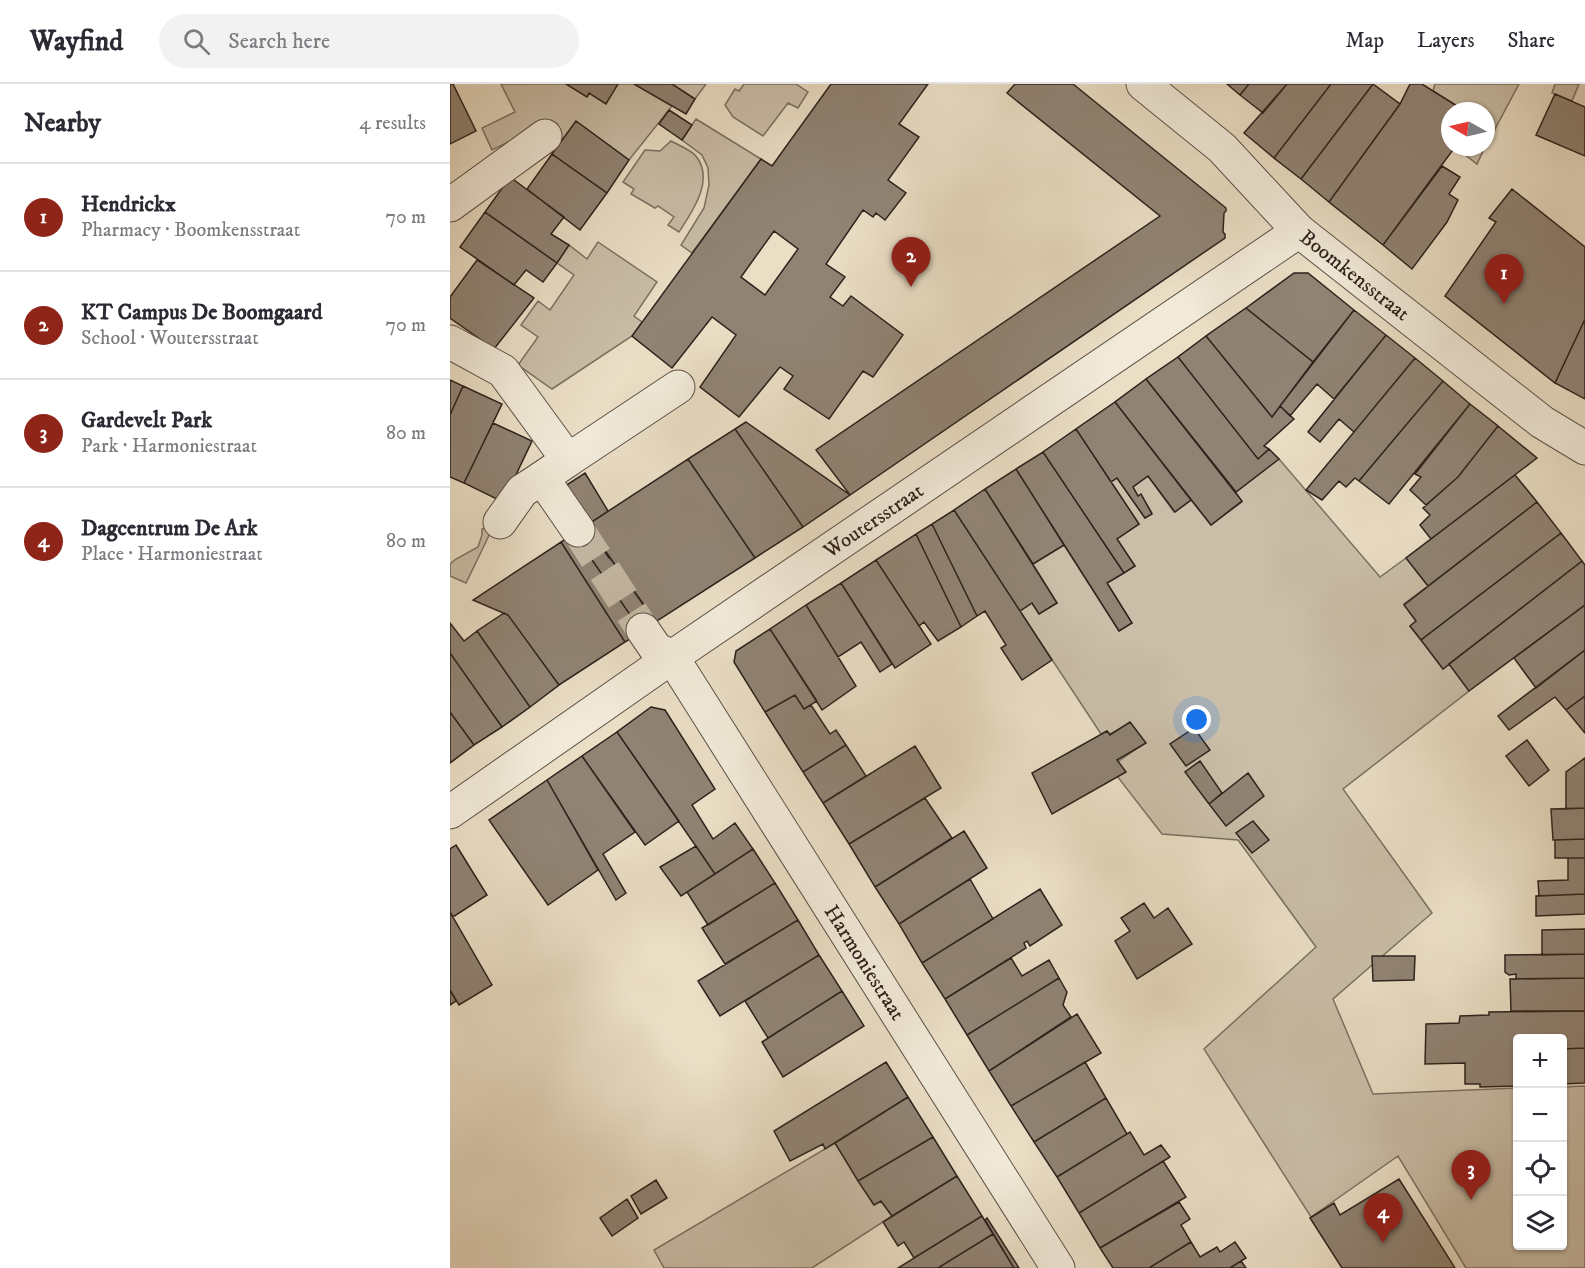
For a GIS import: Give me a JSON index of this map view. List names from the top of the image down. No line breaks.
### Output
{"streets":{"street":["Boomkensstraat","Woutersstraat","Harmoniestraat"]},"crossings":[["Boomkensstraat","Woutersstraat"],["Woutersstraat","Harmoniestraat"]],"north":"left","page":{"header":"Wayfind","search":"Search here","nav":["Map","Layers","Share"],"heading":["Nearby","4 results"],"list":[{"mark":"1","name":"Hendrickx","note":"Pharmacy · Boomkensstraat","value":"70 m"},{"mark":"2","name":"KT Campus De Boomgaard","note":"School · Woutersstraat","value":"70 m"},{"mark":"3","name":"Gardevelt Park","note":"Park · Harmoniestraat","value":"80 m"},{"mark":"4","name":"Dagcentrum De Ark","note":"Place · Harmoniestraat","value":"80 m"}],"pins":["2","1","3","4"],"map_buttons":["+","−"]}}
